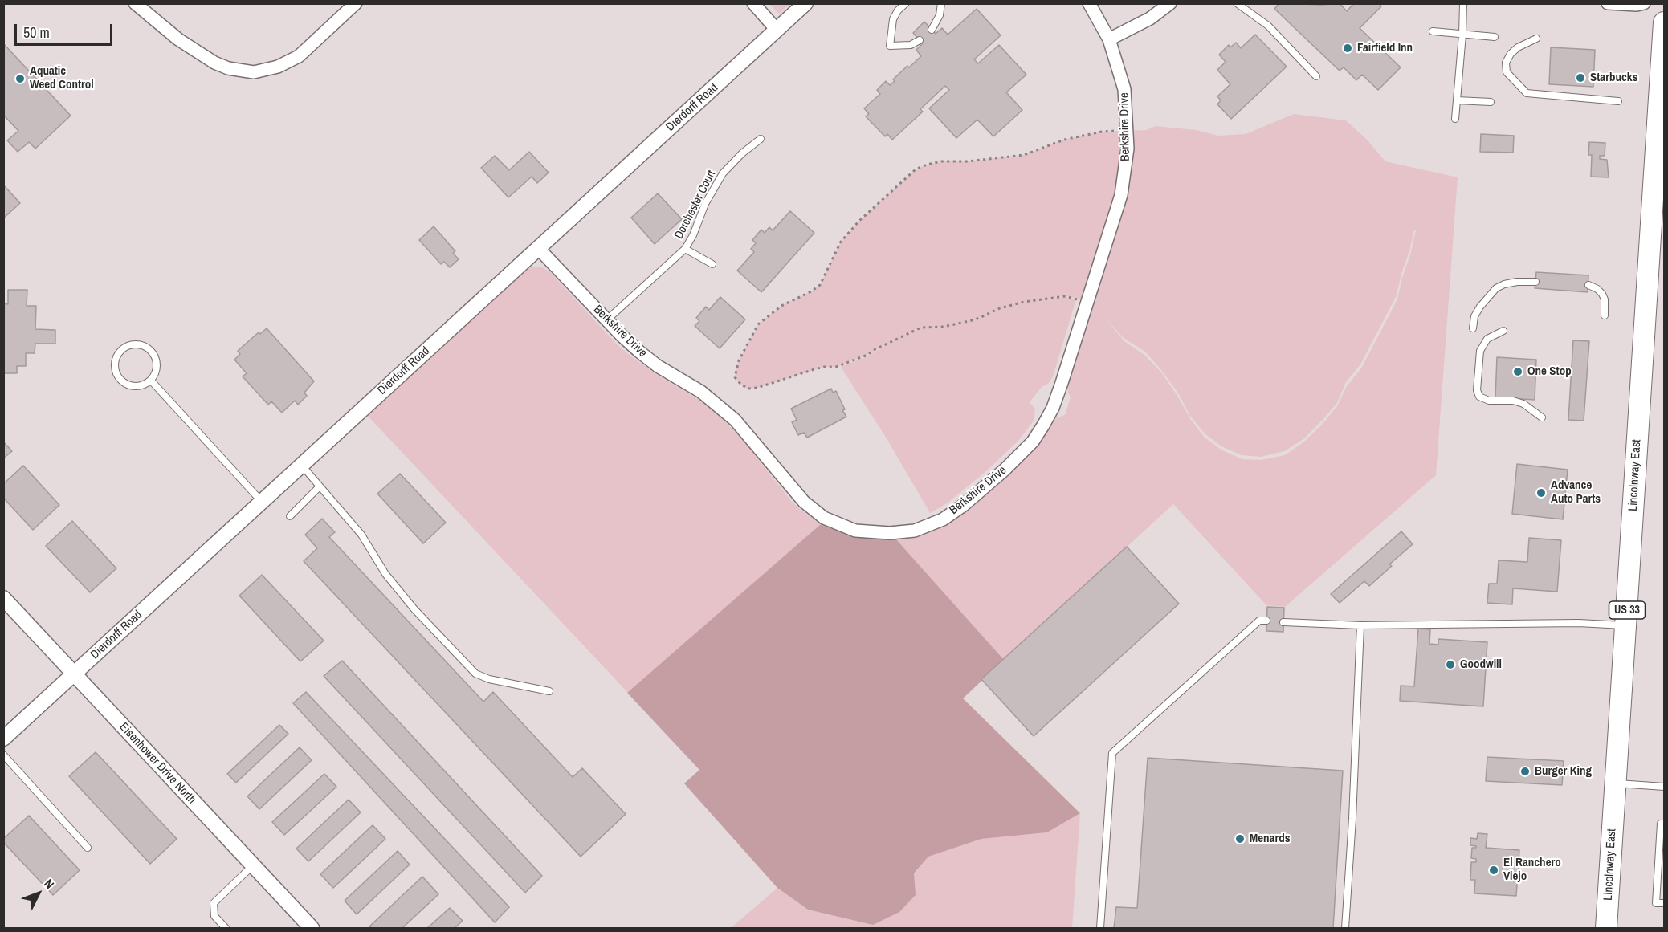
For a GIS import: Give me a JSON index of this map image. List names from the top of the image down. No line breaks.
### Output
{"streets":{"highway":["Lincolnway East","US 33"],"street":["Dierdorff Road","Berkshire Drive","Eisenhower Drive North"],"lane":["Dorchester Court"]},"crossings":[["Dierdorff Road","Berkshire Drive"],["Dierdorff Road","Eisenhower Drive North"],["Berkshire Drive","Dorchester Court"]],"places":["Fairfield Inn","Starbucks","Aquatic Weed Control","One Stop","Advance Auto Parts","Goodwill","Burger King","Menards","El Ranchero Viejo"],"scale_bar":"50 m","north":"top right"}
